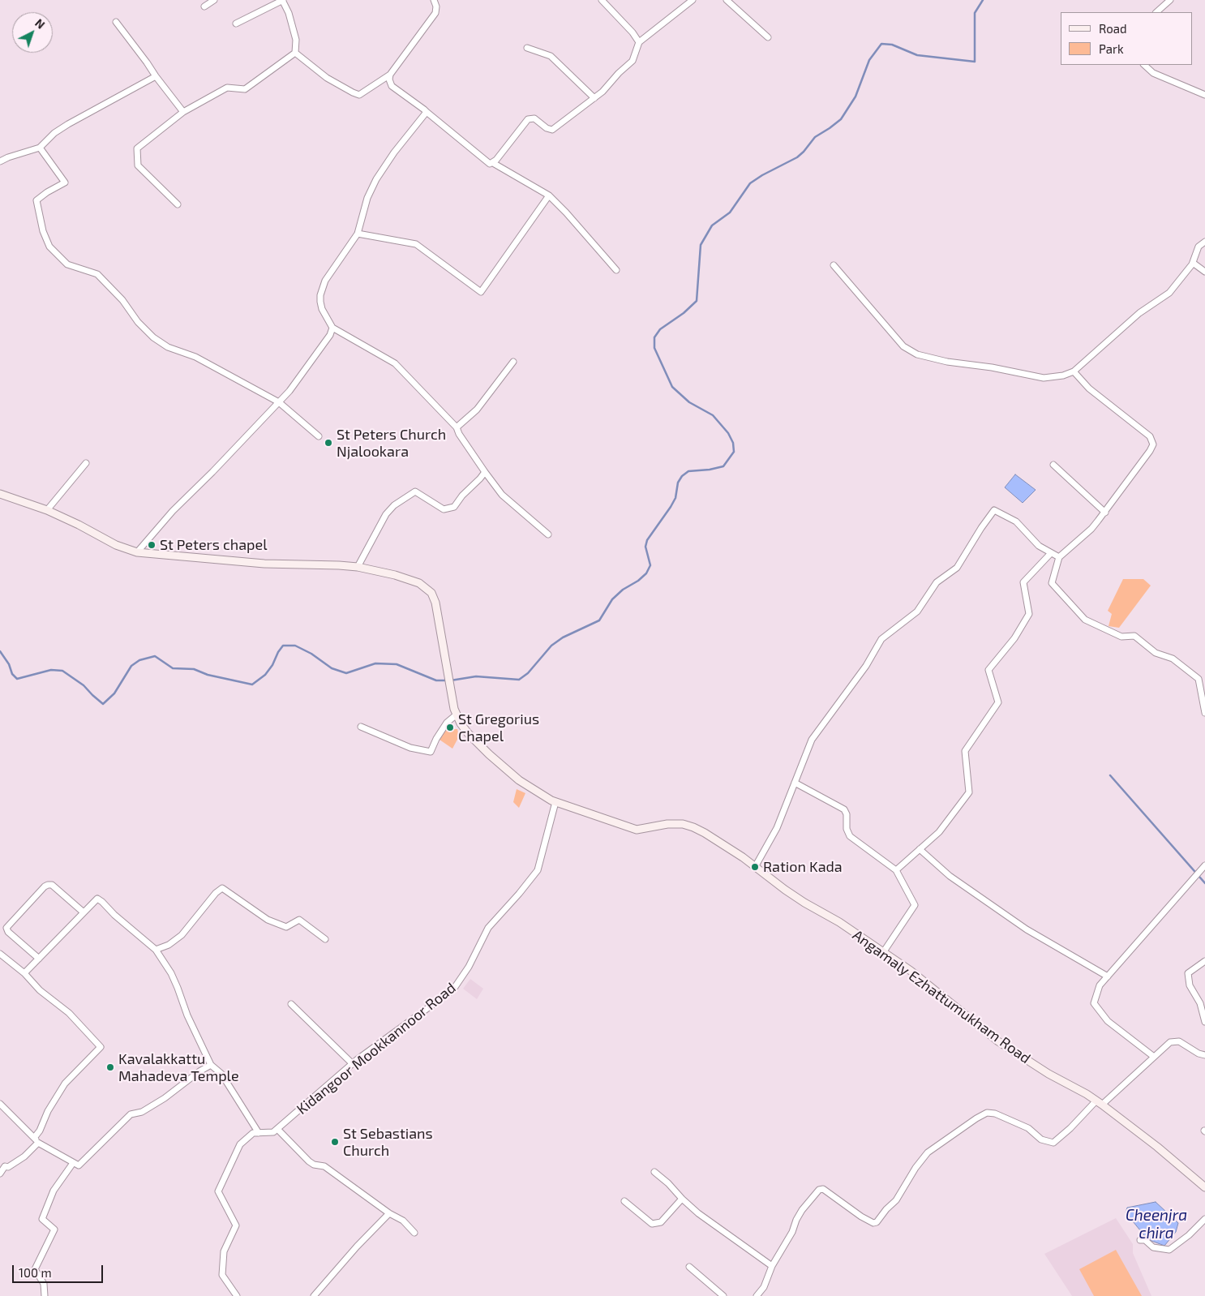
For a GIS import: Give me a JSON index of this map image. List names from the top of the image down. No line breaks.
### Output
{"streets":{"street":["Angamaly Ezhattumukham Road","Kidangoor Mookkannoor Road"]},"crossings":[["Angamaly Ezhattumukham Road","Kidangoor Mookkannoor Road"]],"water":["Cheenjra chira"],"places":["St Peters Church Njalookara","St Peters chapel","St Gregorius Chapel","Ration Kada","Kavalakkattu Mahadeva Temple","St Sebastians Church"],"legend":["Road","Park"],"scale_bar":"100 m","north":"top right"}
